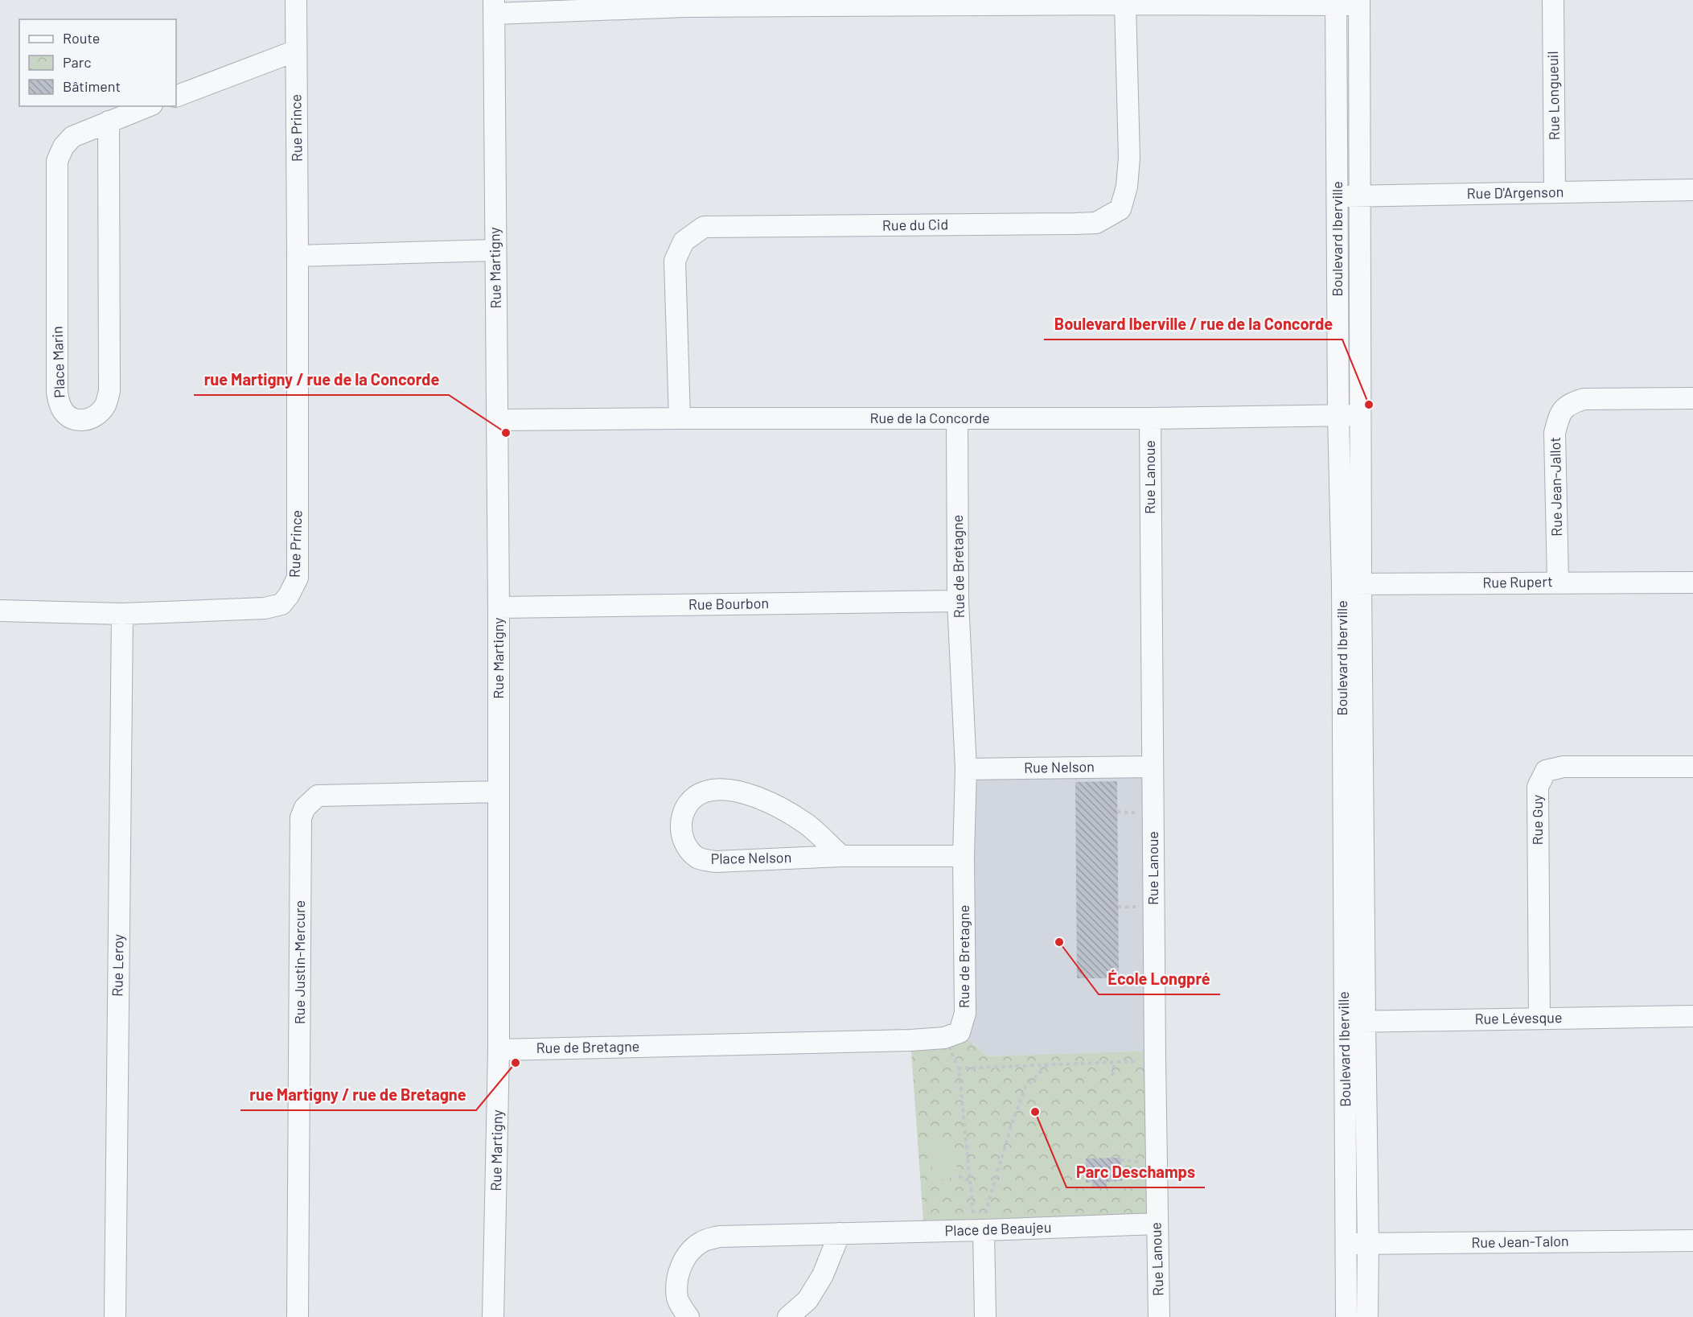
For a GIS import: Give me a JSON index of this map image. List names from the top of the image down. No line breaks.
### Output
{"streets":{"street":["Rue Longueuil","Rue Prince","Rue D'Argenson","Rue du Cid","Boulevard Iberville","Rue Martigny","Place Marin","Rue de la Concorde","Rue Lanoue","Rue Jean-Jallot","Rue de Bretagne","Rue Rupert","Rue Bourbon","Rue Nelson","Rue Guy","Place Nelson","Rue Justin-Mercure","Rue Leroy","Rue Lévesque","Place de Beaujeu","Rue Jean-Talon"]},"crossings":[["Rue Longueuil","Rue D'Argenson"],["Rue Prince","Rue Leroy"],["Rue D'Argenson","Boulevard Iberville"],["Rue du Cid","Rue de la Concorde"],["Boulevard Iberville","Rue de la Concorde"],["Boulevard Iberville","Rue Rupert"],["Boulevard Iberville","Rue Lévesque"],["Boulevard Iberville","Rue Jean-Talon"],["Rue Martigny","Rue de la Concorde"],["Rue Martigny","Rue de Bretagne"],["Rue Martigny","Rue Bourbon"],["Rue Martigny","Rue Justin-Mercure"],["Rue de la Concorde","Rue Lanoue"],["Rue de la Concorde","Rue de Bretagne"],["Rue Lanoue","Rue Nelson"],["Rue Lanoue","Place de Beaujeu"],["Rue Jean-Jallot","Rue Rupert"],["Rue de Bretagne","Rue Bourbon"],["Rue de Bretagne","Rue Nelson"],["Rue de Bretagne","Place Nelson"],["Rue Guy","Rue Lévesque"]],"places":["Boulevard Iberville / rue de la Concorde","rue Martigny / rue de la Concorde","École Longpré","rue Martigny / rue de Bretagne","Parc Deschamps"],"legend":["Route","Parc","Bâtiment"]}
